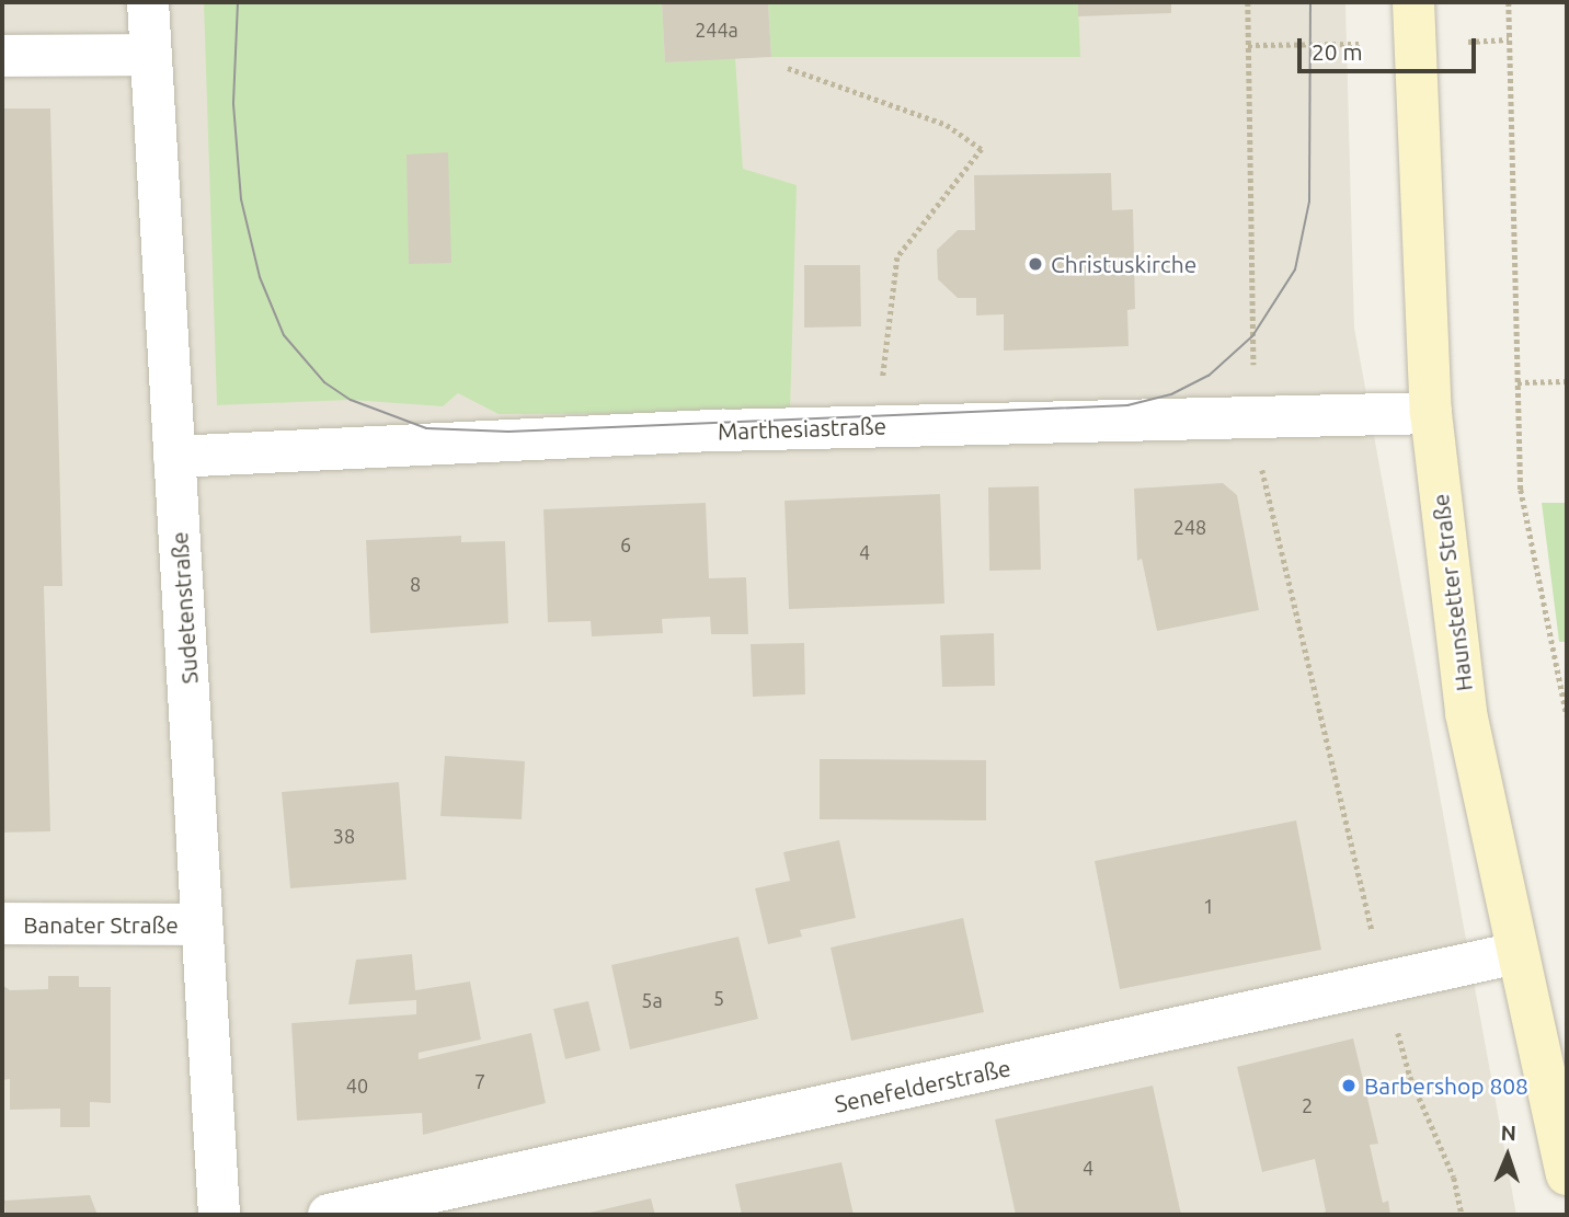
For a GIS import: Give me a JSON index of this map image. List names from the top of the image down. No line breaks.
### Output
{"streets":{"main road":["Haunstetter Straße"],"street":["Marthesiastraße","Sudetenstraße","Banater Straße","Senefelderstraße"]},"crossings":[["Marthesiastraße","Haunstetter Straße"],["Marthesiastraße","Sudetenstraße"],["Haunstetter Straße","Senefelderstraße"],["Sudetenstraße","Banater Straße"]],"places":["Christuskirche","Barbershop 808"],"house_numbers":["244a","248","6","4","8","38","1","5","5a","7","40","2","4"],"scale_bar":"20 m","north":"top"}
